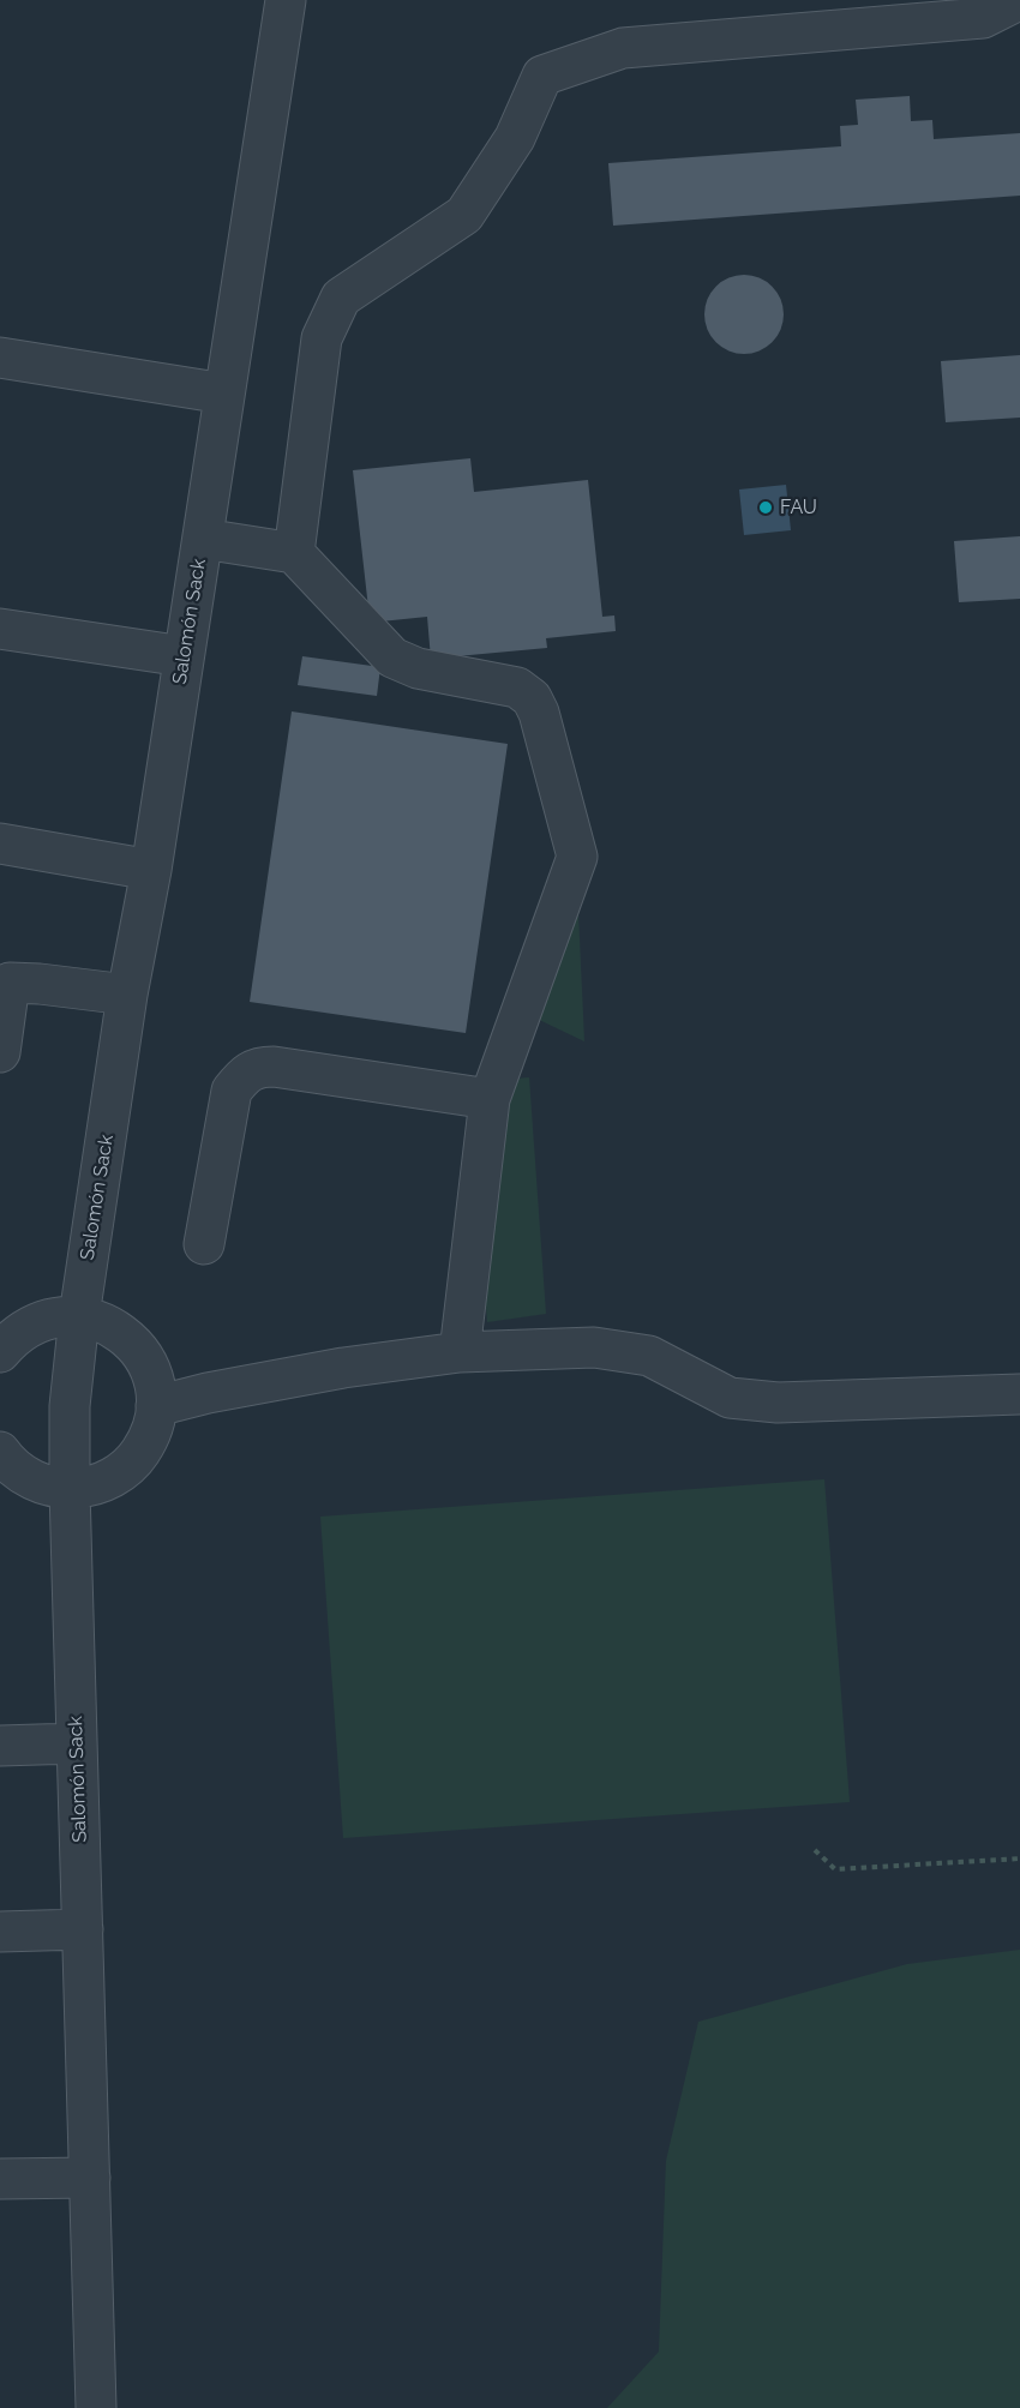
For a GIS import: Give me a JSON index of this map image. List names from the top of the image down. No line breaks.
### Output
{"streets":{"street":["Salomón Sack"]},"places":["FAU"]}
